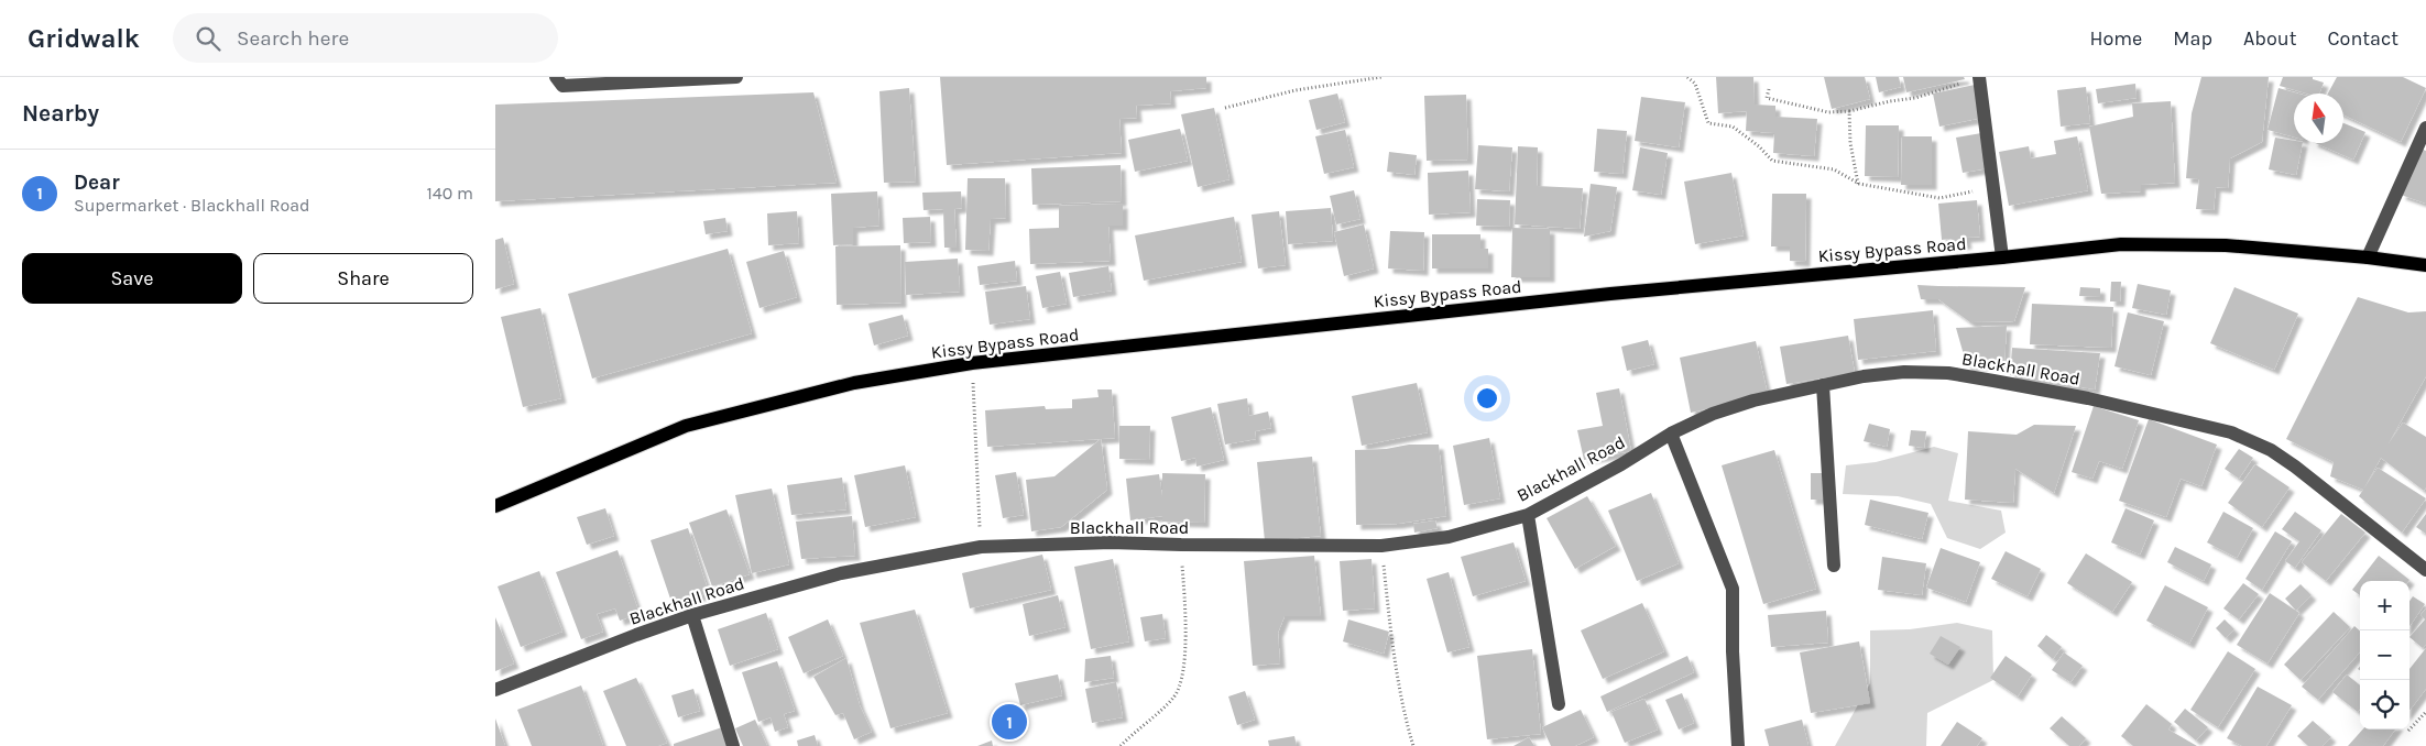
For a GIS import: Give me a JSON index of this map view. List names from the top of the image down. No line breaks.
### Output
{"streets":{"main road":["Kissy Bypass Road"],"street":["Blackhall Road"]},"north":"top","page":{"header":"Gridwalk","search":"Search here","nav":["Home","Map","About","Contact"],"heading":"Nearby","list":[{"mark":"1","name":"Dear","note":"Supermarket · Blackhall Road","value":"140 m"}],"buttons":["Save","Share"],"map_buttons":["+","−"],"pins":"1"}}
